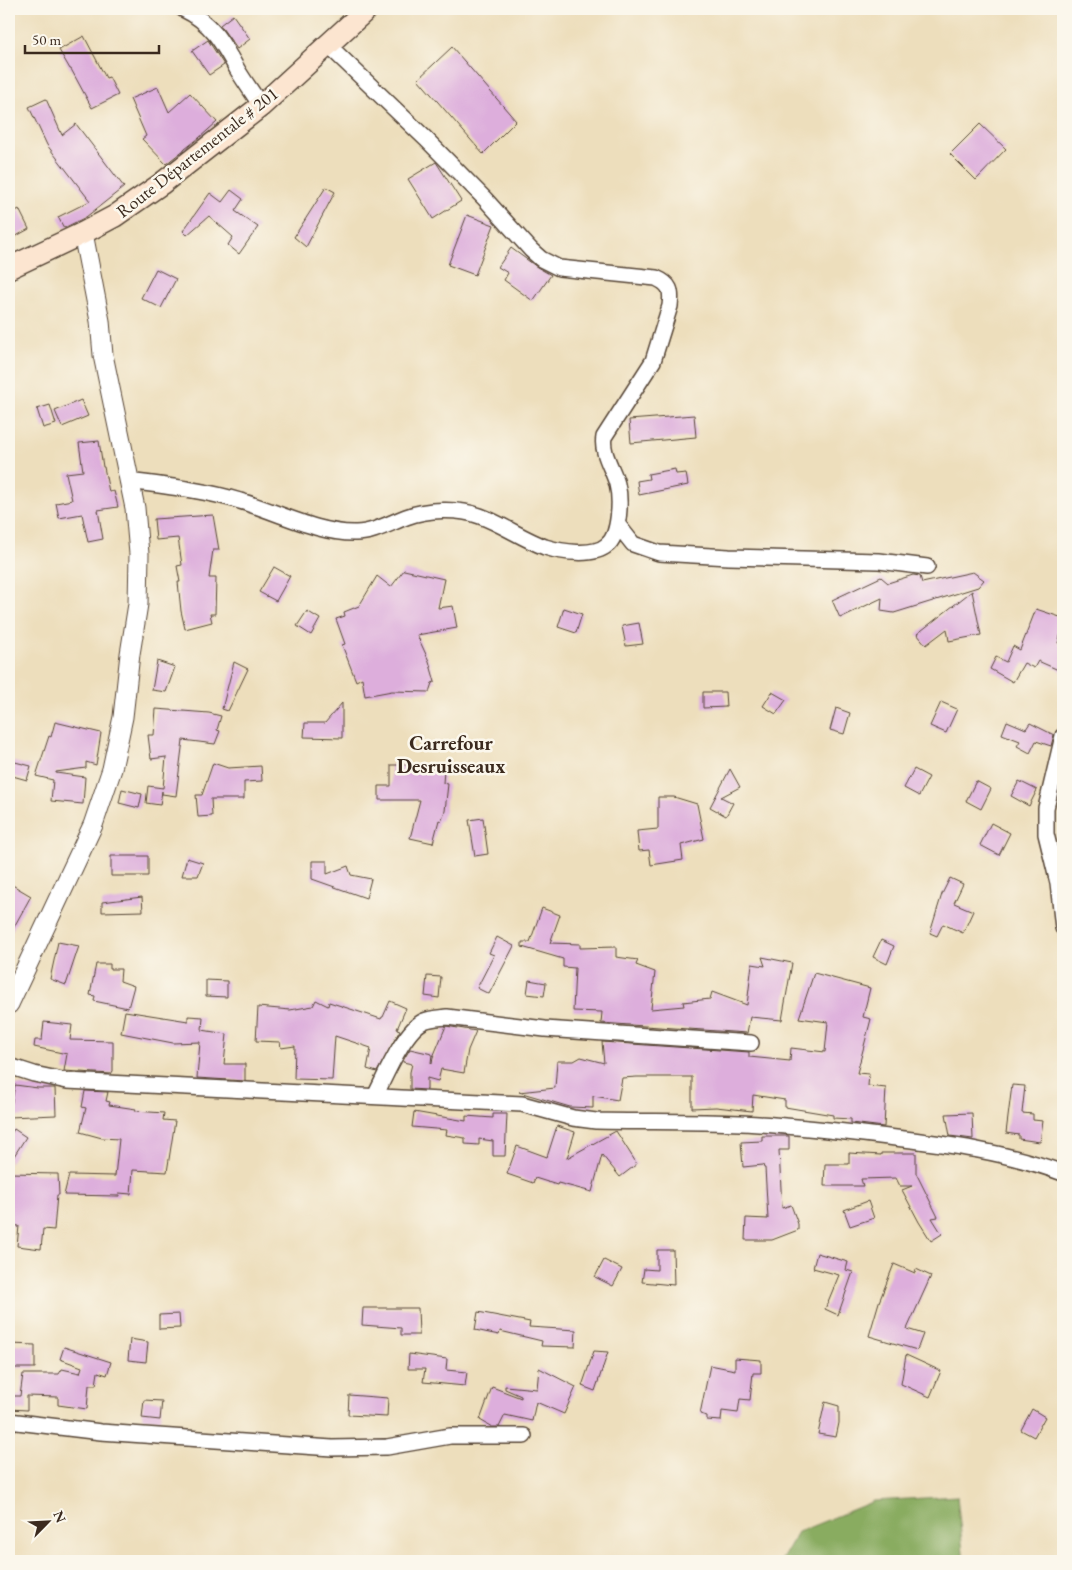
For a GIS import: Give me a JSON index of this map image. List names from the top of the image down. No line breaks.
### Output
{"streets":{"main road":["Route Départementale # 201"]},"districts":["Carrefour Desruisseaux"],"scale_bar":"50 m","north":"top right"}
